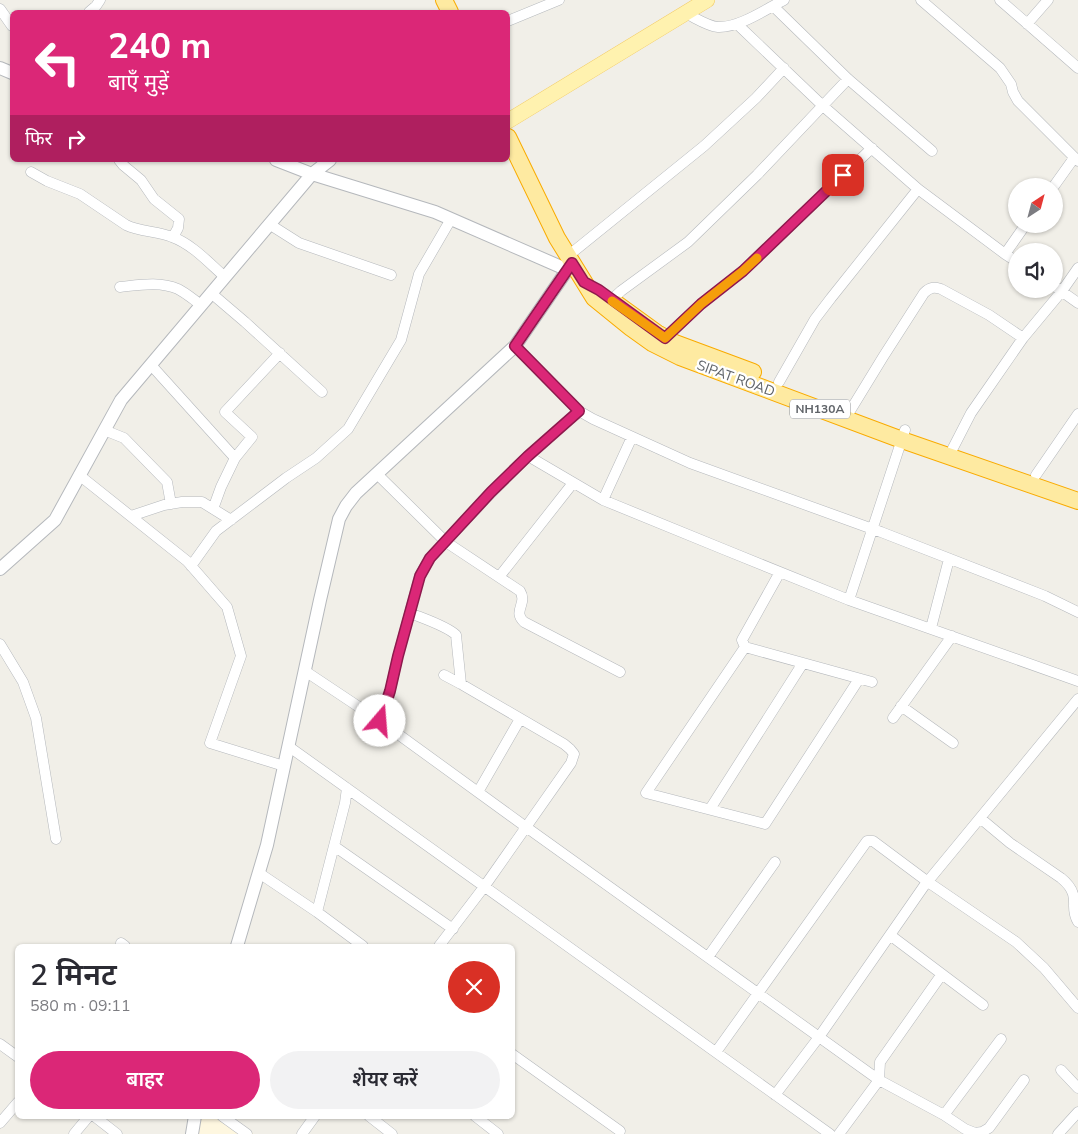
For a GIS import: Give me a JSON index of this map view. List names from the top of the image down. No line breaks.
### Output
{"streets":{"highway":["SIPAT ROAD","NH130A"]},"north":"top right","page":{"turn":["240 m","बाएँ मुड़ें"],"then":"फिर","heading":["2 मिनट","580 m · 09:11"],"buttons":["बाहर","शेयर करें"]}}
